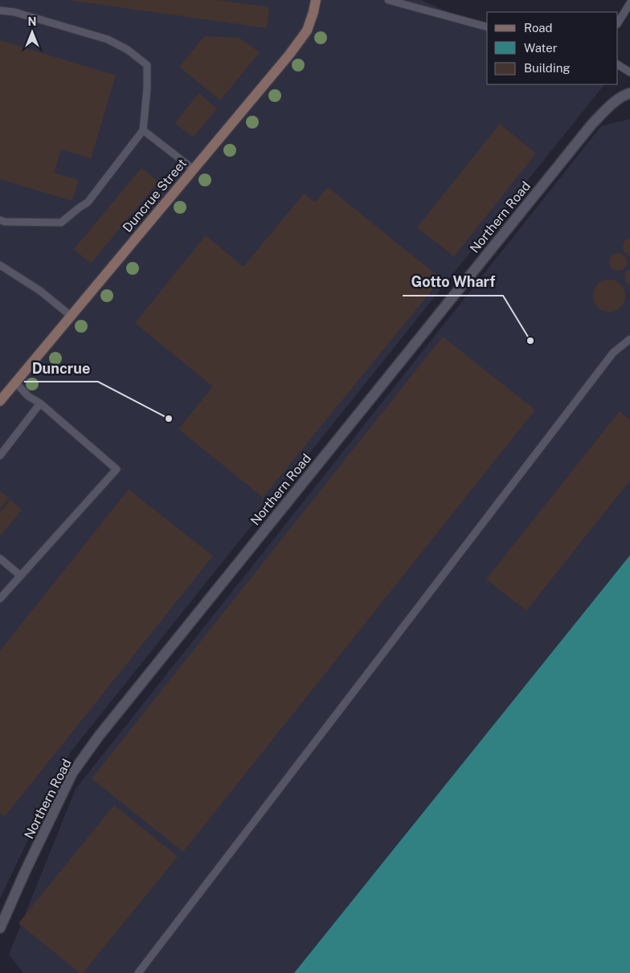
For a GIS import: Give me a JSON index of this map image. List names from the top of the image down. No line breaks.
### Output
{"streets":{"street":["Duncrue Street","Northern Road"]},"places":["Gotto Wharf","Duncrue"],"legend":["Road","Water","Building"],"north":"top"}
